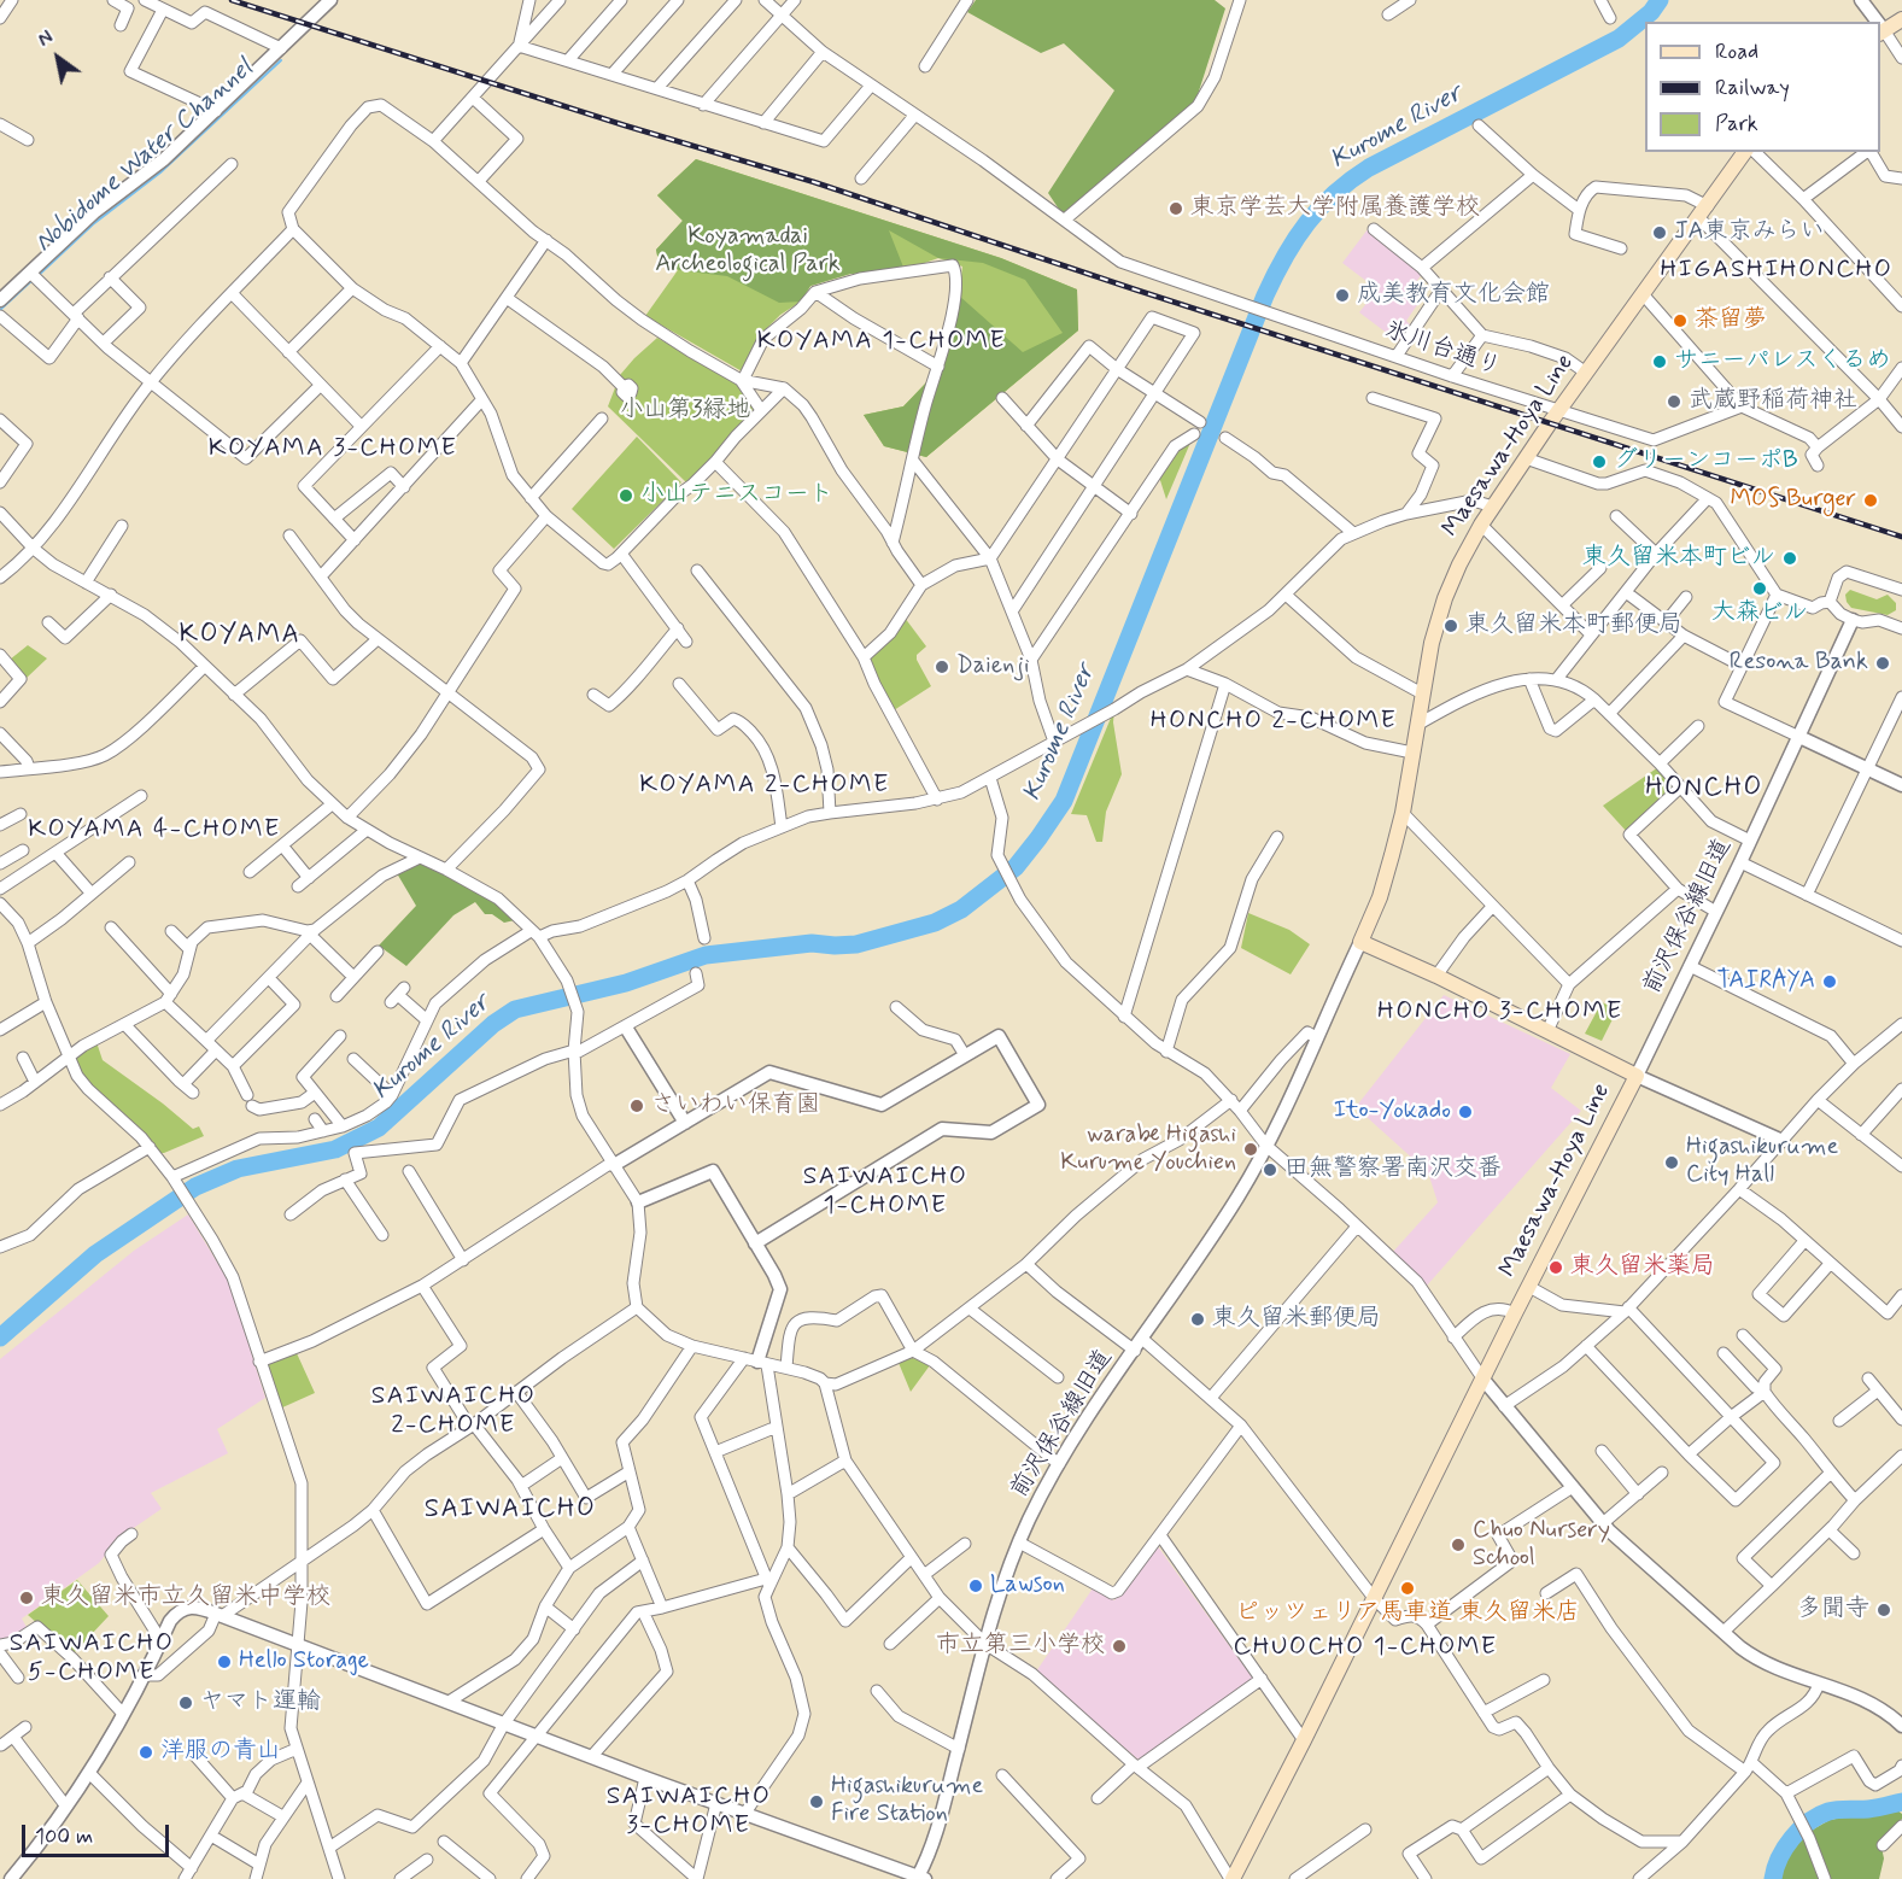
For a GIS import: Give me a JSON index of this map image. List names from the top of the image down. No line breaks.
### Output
{"streets":{"main road":["Maesawa-Hoya Line"],"street":["氷川台通り","前沢保谷線旧道"]},"crossings":[["氷川台通り","Maesawa-Hoya Line"],["Maesawa-Hoya Line","前沢保谷線旧道"]],"districts":["HIGASHIHONCHO","KOYAMA 1-CHOME","KOYAMA 3-CHOME","KOYAMA","HONCHO 2-CHOME","KOYAMA 2-CHOME","HONCHO","KOYAMA 4-CHOME","HONCHO 3-CHOME","SAIWAICHO 1-CHOME","SAIWAICHO 2-CHOME","SAIWAICHO","SAIWAICHO 5-CHOME","CHUOCHO 1-CHOME","SAIWAICHO 3-CHOME"],"water":["Kurome River","Nobidome Water Channel"],"parks":["Koyamadai Archeological Park","小山第3緑地"],"places":["東京学芸大学附属養護学校","JA東京みらい","成美教育文化会館","茶留夢","サニーパレスくるめ","武蔵野稲荷神社","グリーンコーポB","小山テニスコート","MOS Burger","東久留米本町ビル","大森ビル","東久留米本町郵便局","Resona Bank","Daienji","TAIRAYA","さいわい保育園","Ito-Yokado","warabe Higashi Kurume Youchien","Higashikurume City Hall","田無警察署南沢交番","東久留米薬局","東久留米郵便局","Chuo Nursery School","Lawson","ピッツェリア馬車道 東久留米店","東久留米市立久留米中学校","多聞寺","市立第三小学校","Hello Storage","ヤマト運輸","洋服の青山","Higashikurume Fire Station"],"legend":["Road","Railway","Park"],"scale_bar":"100 m","north":"top left"}
